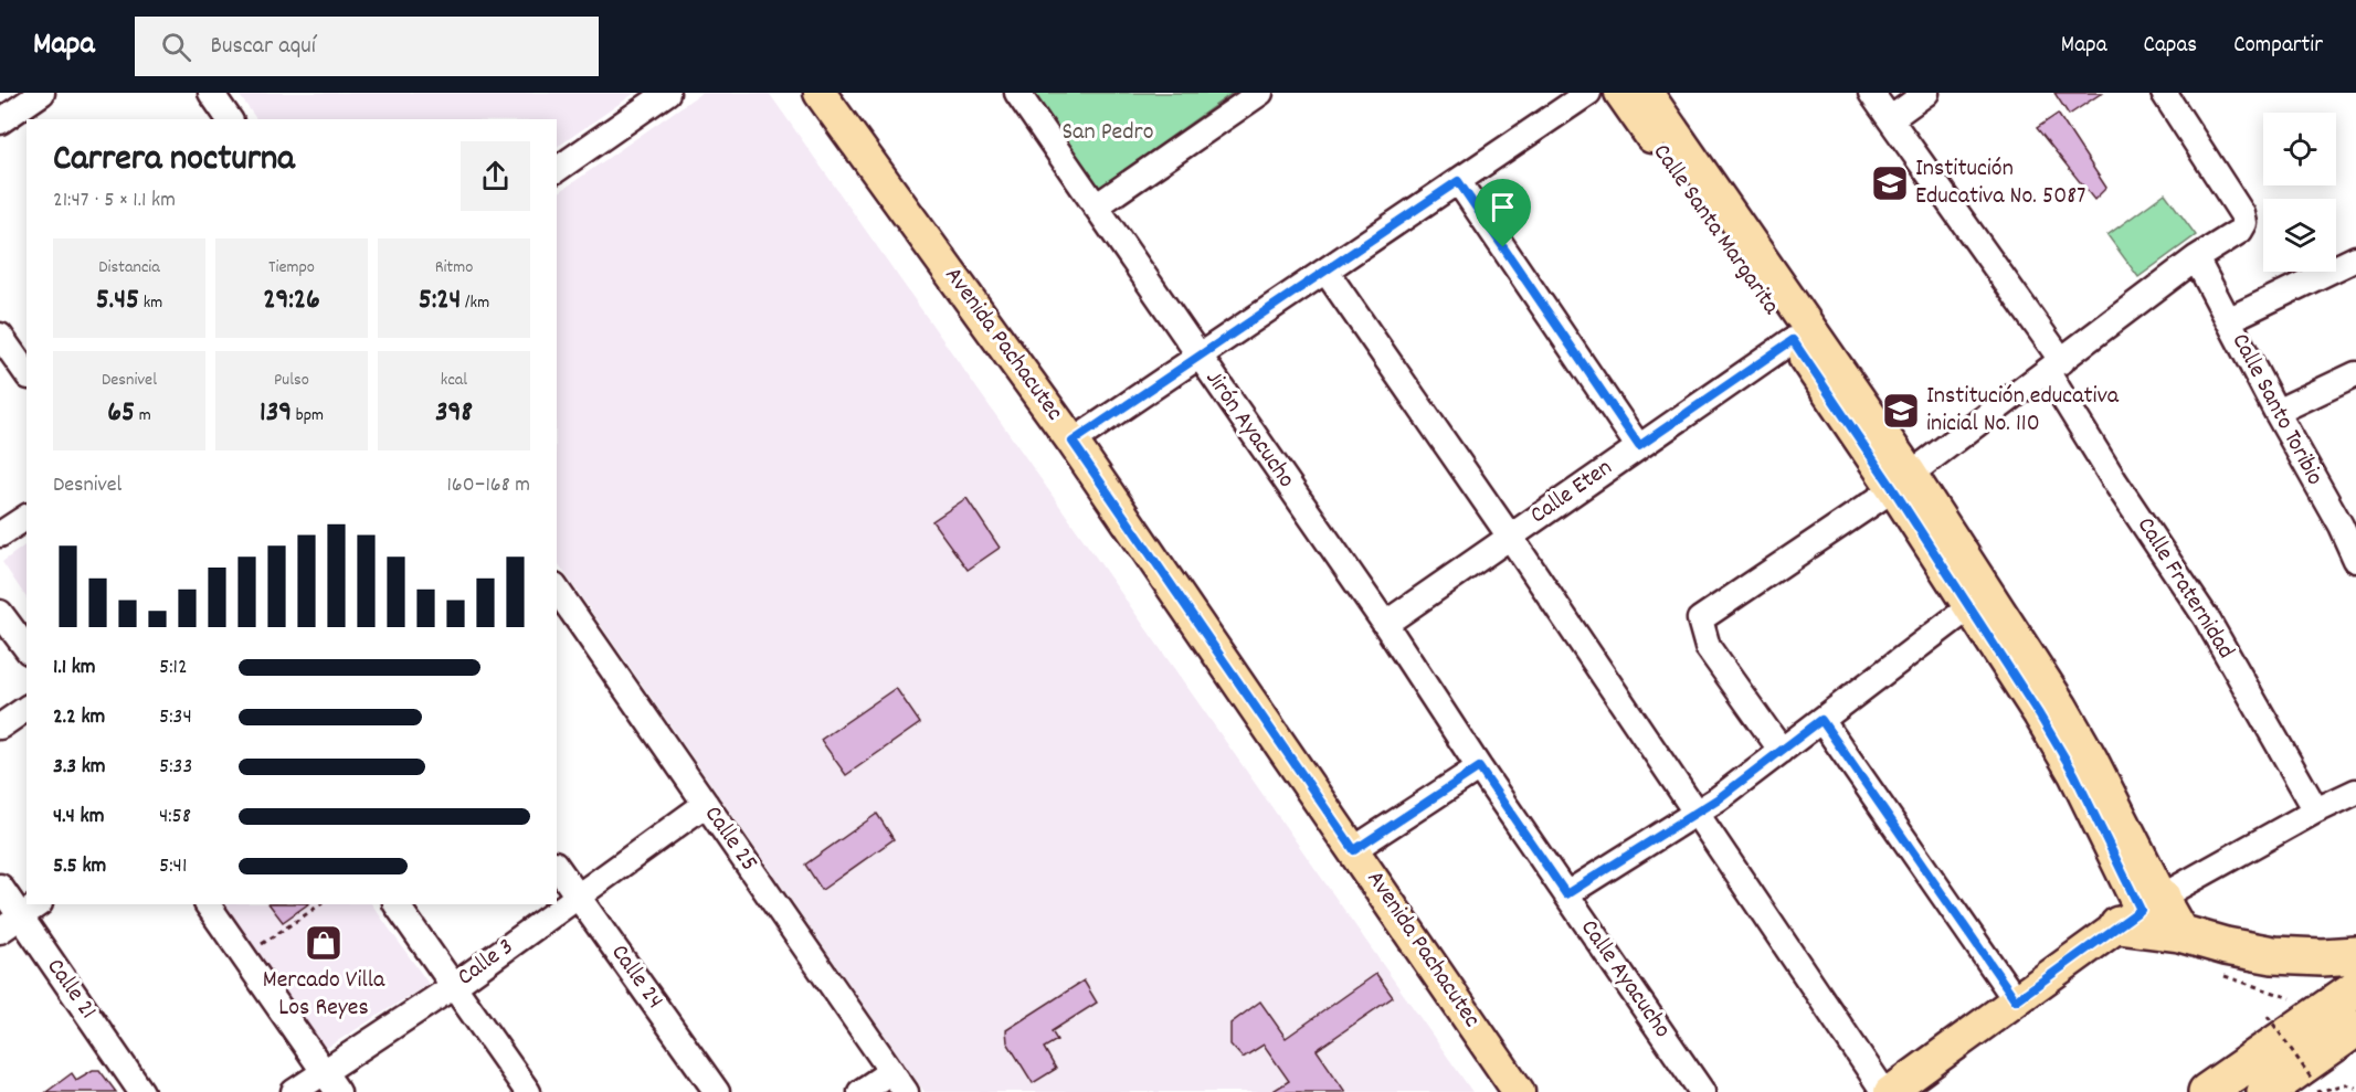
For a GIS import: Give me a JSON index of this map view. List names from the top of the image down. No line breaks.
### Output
{"streets":{"main road":["Calle Santa Margarita","Avenida Pachacutec"],"street":["Calle Santo Toribio","Jirón Ayacucho","Calle Eten","Calle Fraternidad","Calle 25","Calle 3","Calle 24","Calle Ayacucho","Calle 21"]},"crossings":[["Calle Santa Margarita","Calle Eten"],["Jirón Ayacucho","Calle Eten"],["Jirón Ayacucho","Calle Ayacucho"],["Calle 25","Calle 3"],["Calle 3","Calle 24"]],"parks":["San Pedro"],"places":{"school or university":["Institución Educativa No. 5087","Institución educativa inicial No. 110"],"shop":["Mercado Villa Los Reyes"]},"page":{"header":"Mapa","search":"Buscar aquí","nav":["Mapa","Capas","Compartir"],"heading":["Carrera nocturna","21:47 · 5 × 1.1 km"],"stats":[["Distancia","5.45 km"],["Tiempo","29:26"],["Ritmo","5:24 /km"],["Desnivel","65 m"],["Pulso","139 bpm"],["kcal","398"]],"chart":["Desnivel","160–168 m"],"list":[{"name":"1.1 km","note":"5:12"},{"name":"2.2 km","note":"5:34"},{"name":"3.3 km","note":"5:33"},{"name":"4.4 km","note":"4:58"},{"name":"5.5 km","note":"5:41"}]}}
